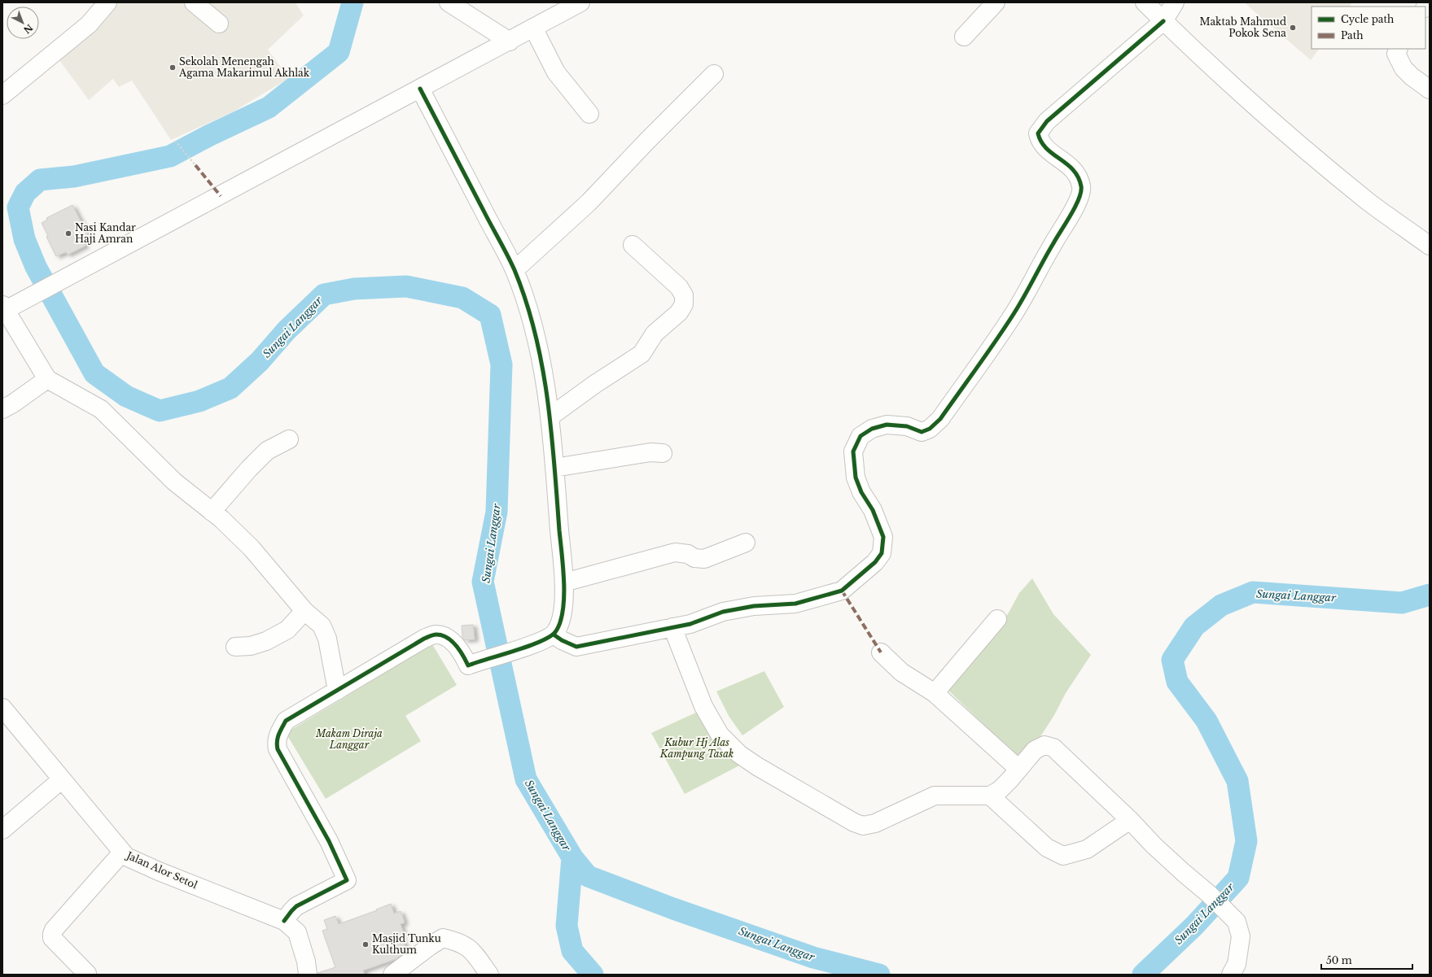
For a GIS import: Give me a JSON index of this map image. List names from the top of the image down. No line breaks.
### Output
{"streets":{"street":["Jalan Alor Setol"]},"water":["Sungai Langgar"],"parks":["Makam Diraja Langgar","Kubur Hj Alas Kampung Tasak"],"places":["Maktab Mahmud Pokok Sena","Sekolah Menengah Agama Makarimul Akhlak","Nasi Kandar Haji Amran","Masjid Tunku Kulthum"],"legend":["Cycle path","Path"],"scale_bar":"50 m","north":"bottom right"}
